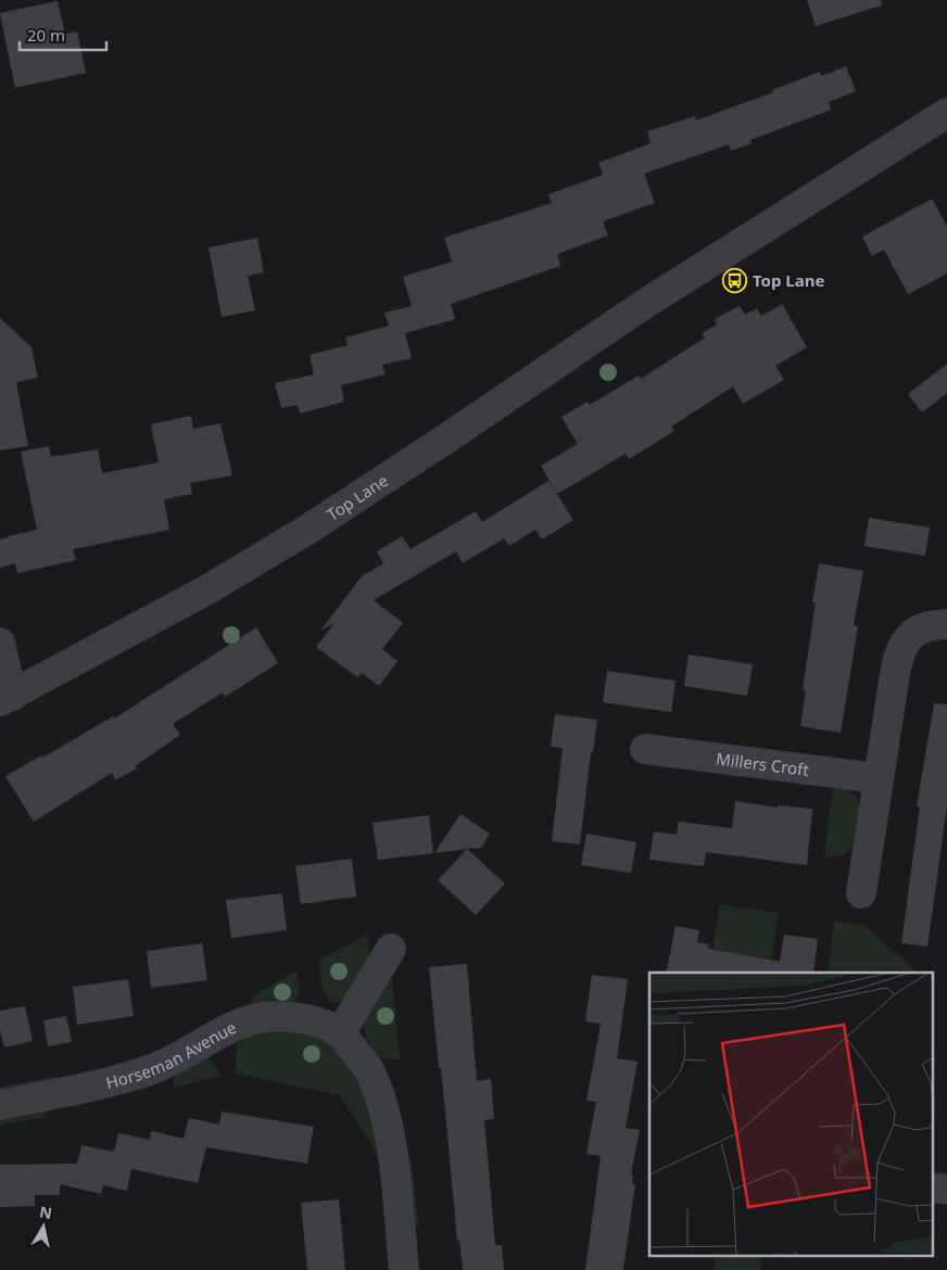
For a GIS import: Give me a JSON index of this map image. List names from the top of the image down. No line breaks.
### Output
{"streets":{"street":["Top Lane","Millers Croft","Horseman Avenue"]},"places":{"bus stop":["Top Lane"]},"scale_bar":"20 m","north":"top"}
